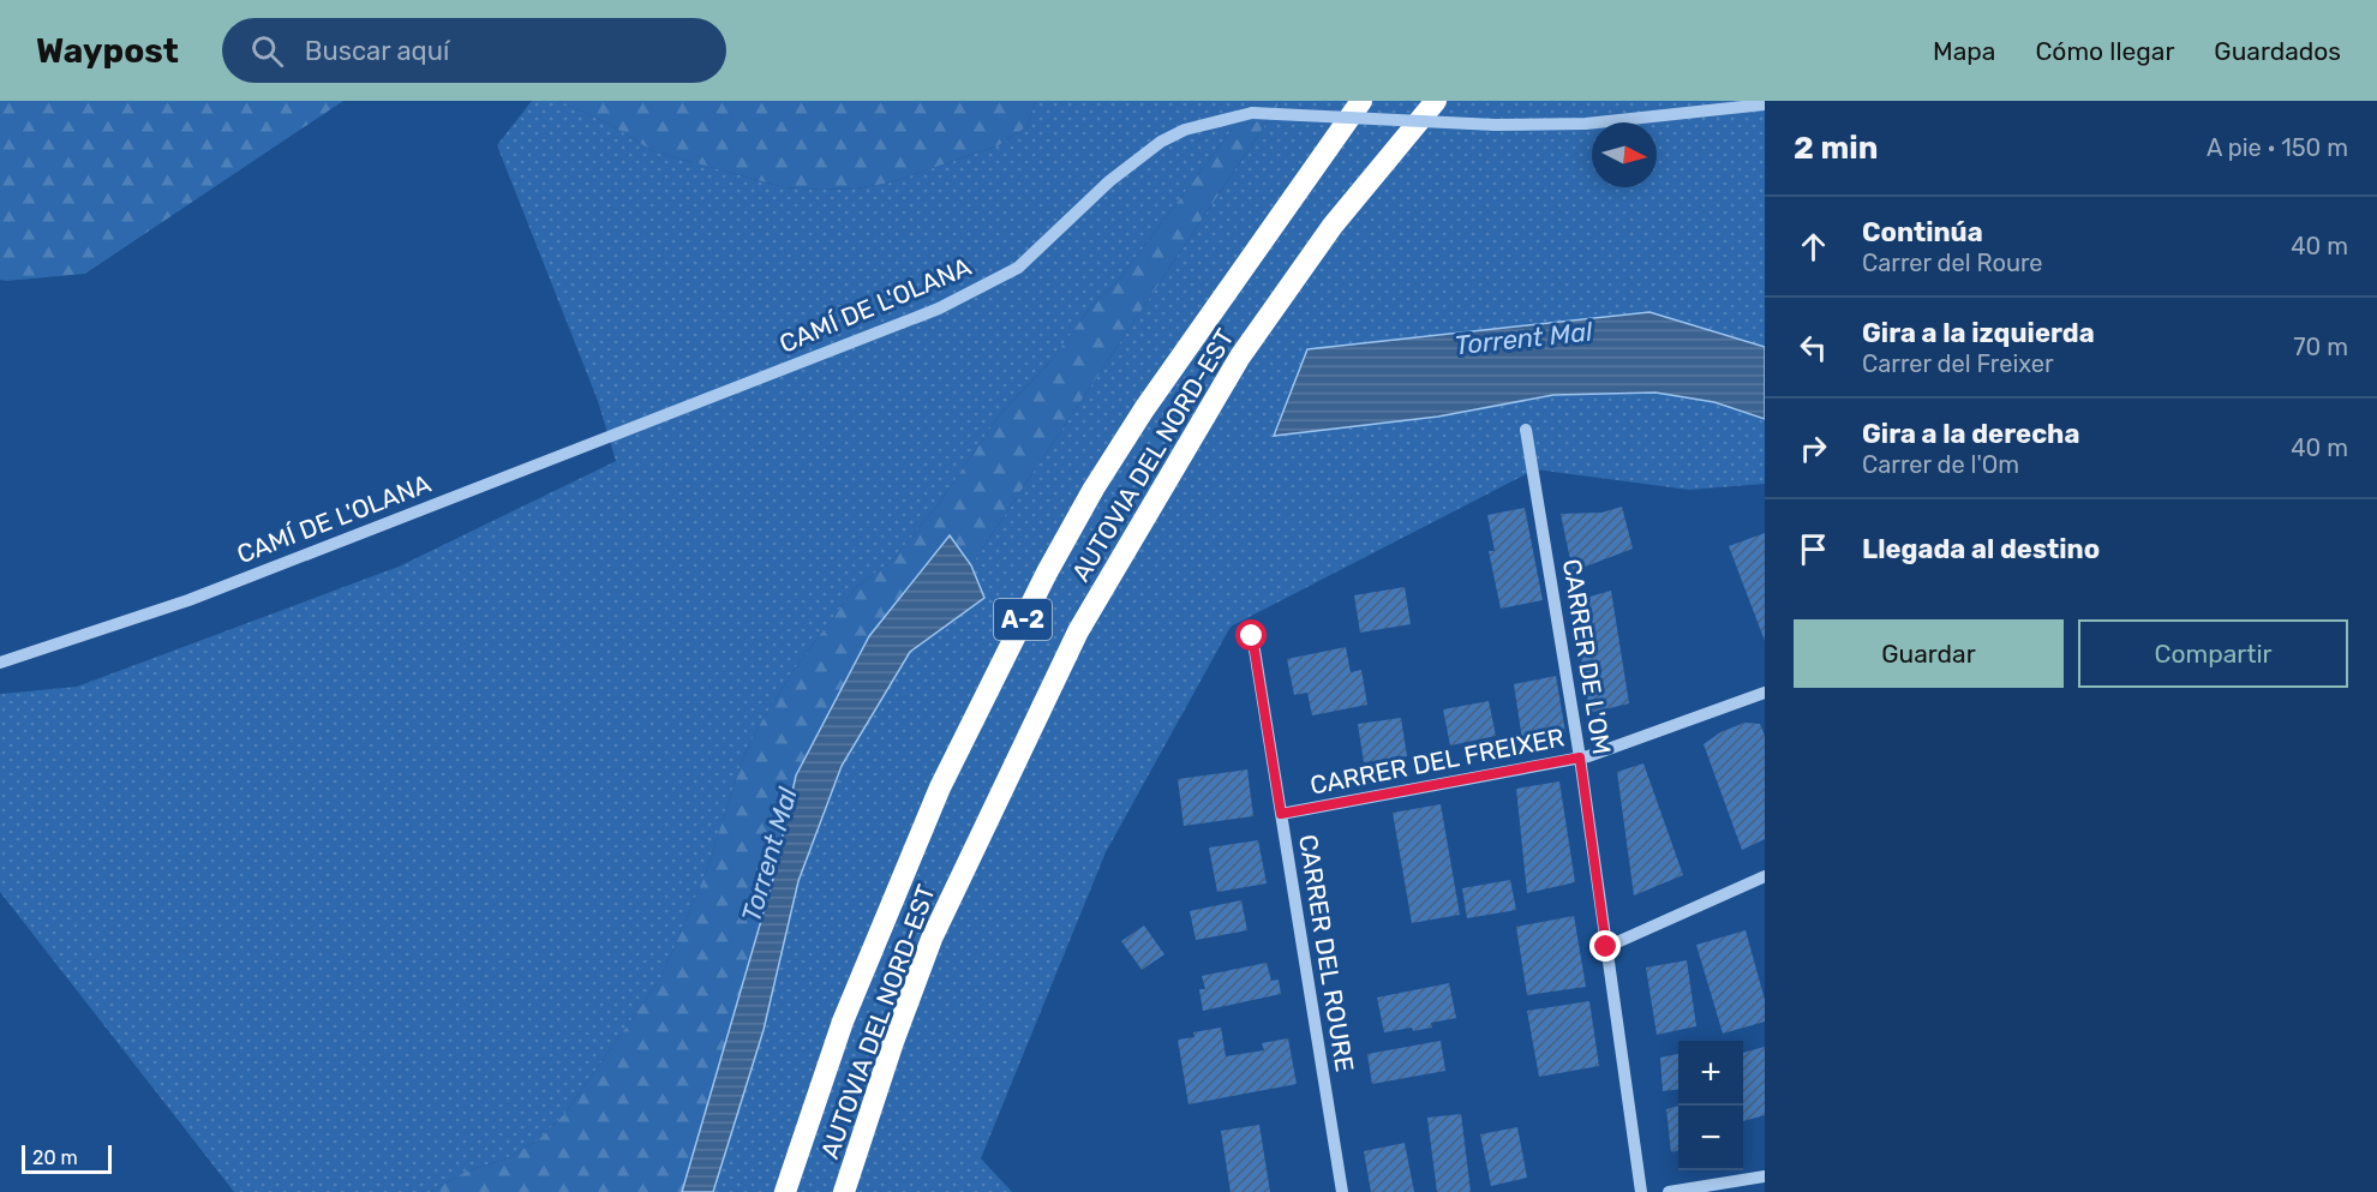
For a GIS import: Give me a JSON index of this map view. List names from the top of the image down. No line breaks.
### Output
{"streets":{"highway":["AUTOVIA DEL NORD-EST","A-2"],"street":["CAMÍ DE L'OLANA","CARRER DE L'OM","CARRER DEL FREIXER","CARRER DEL ROURE"]},"crossings":[["CARRER DE L'OM","CARRER DEL FREIXER"],["CARRER DEL FREIXER","CARRER DEL ROURE"]],"water":["Torrent Mal"],"scale_bar":"20 m","north":"right","page":{"header":"Waypost","search":"Buscar aquí","nav":["Mapa","Cómo llegar","Guardados"],"heading":["2 min","A pie · 150 m"],"list":[["Continúa","Carrer del Roure","40 m"],["Gira a la izquierda","Carrer del Freixer","70 m"],["Gira a la derecha","Carrer de l'Om","40 m"],"Llegada al destino"],"buttons":["Guardar","Compartir"],"map_buttons":["+","−"],"scale":"20 m"}}
